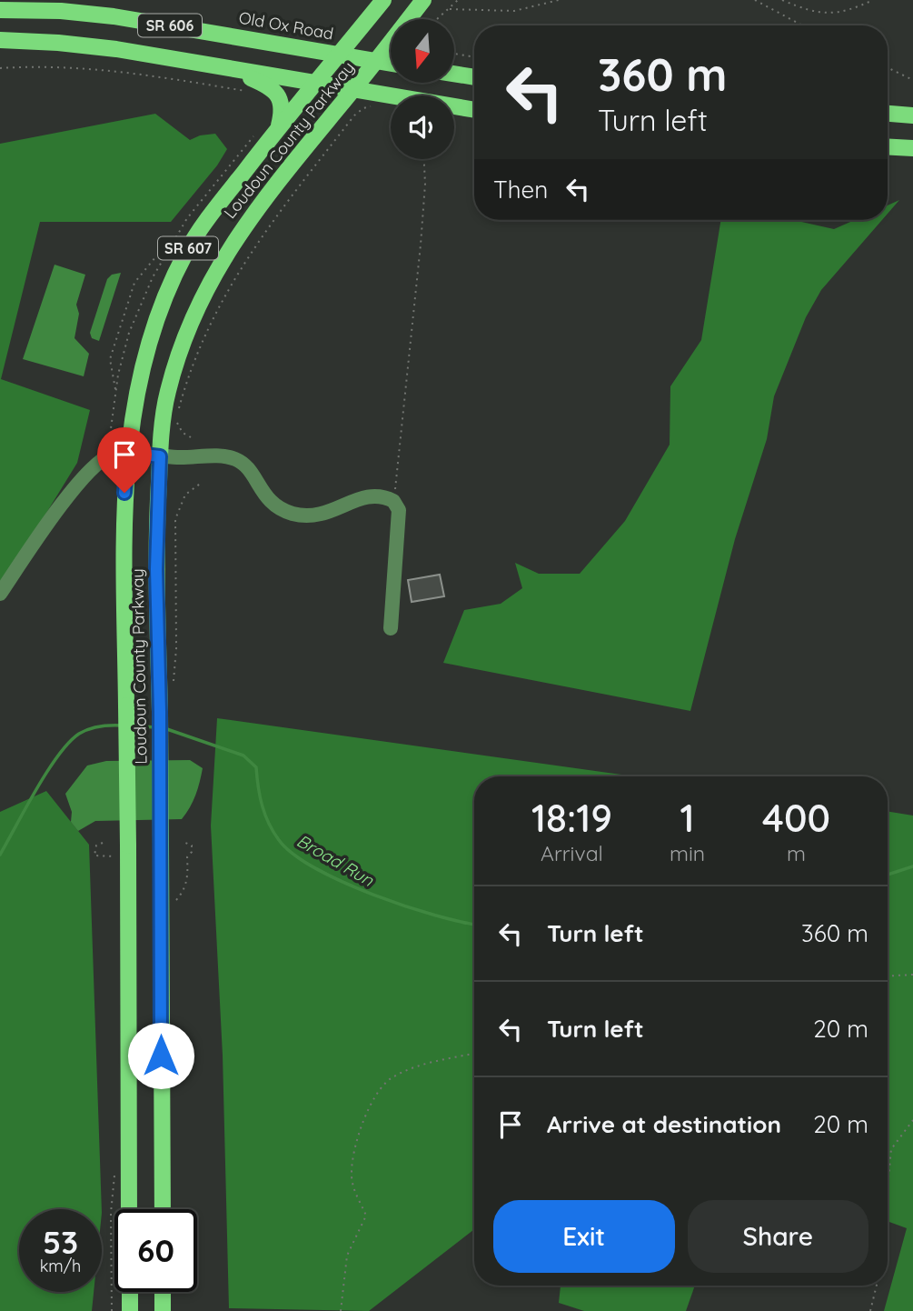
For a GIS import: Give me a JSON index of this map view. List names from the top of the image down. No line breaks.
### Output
{"streets":{"main road":["SR 606","Old Ox Road","Loudoun County Parkway","SR 607"]},"crossings":[["SR 606","Loudoun County Parkway"],["Old Ox Road","Loudoun County Parkway"]],"water":["Broad Run"],"north":"bottom","page":{"turn":["360 m","Turn left"],"then":"Then","eta":["18:19","Arrival","1","min","400","m"],"list":[{"name":"Turn left","value":"360 m"},{"name":"Turn left","value":"20 m"},{"name":"Arrive at destination","value":"20 m"}],"buttons":["Exit","Share"],"speed":"53 km/h","limit":"60"}}
